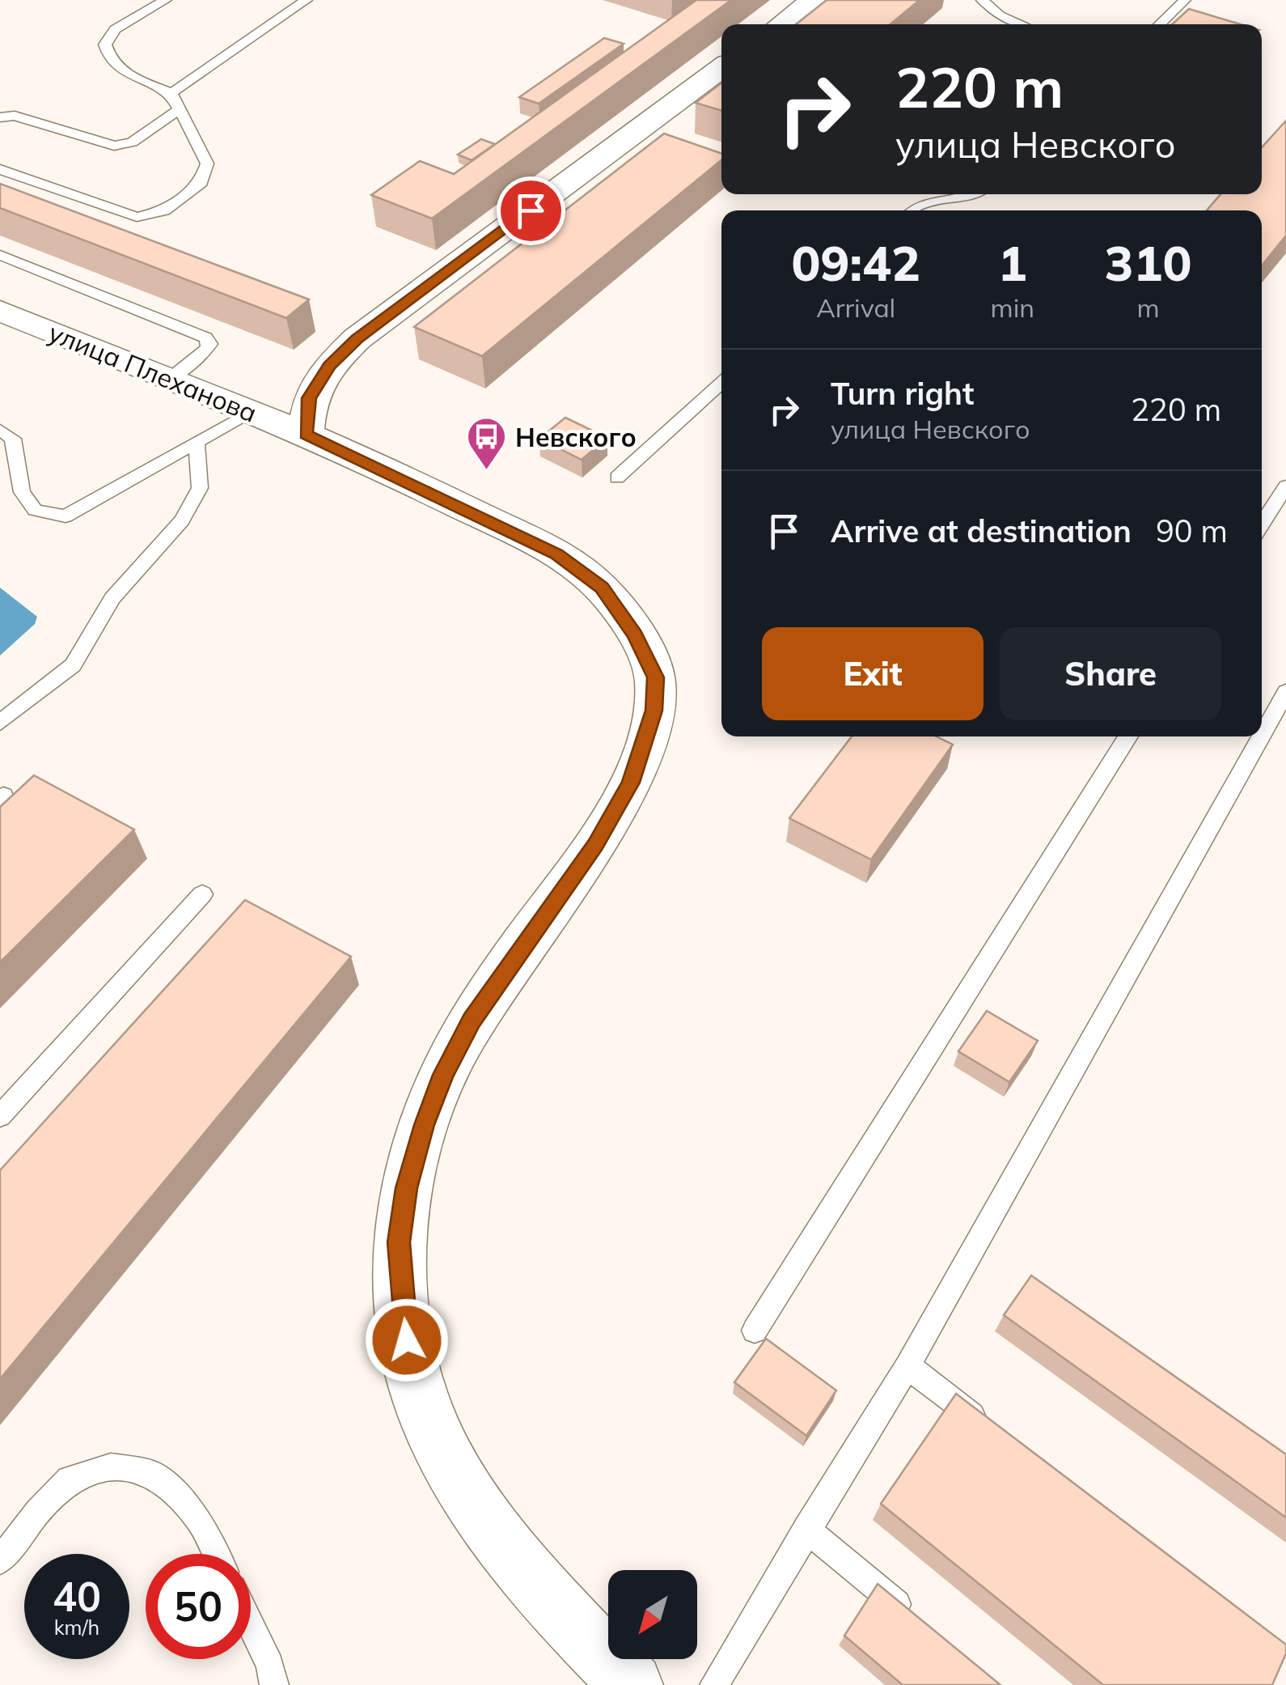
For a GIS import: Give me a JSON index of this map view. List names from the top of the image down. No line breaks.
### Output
{"streets":{"main road":["улица Плеханова"]},"places":{"bus stop":["Невского"]},"north":"bottom left","page":{"turn":["220 m","улица Невского"],"eta":["09:42","Arrival","1","min","310","m"],"list":[{"name":"Turn right","note":"улица Невского","value":"220 m"},{"name":"Arrive at destination","value":"90 m"}],"buttons":["Exit","Share"],"speed":"40 km/h","limit":"50"}}
